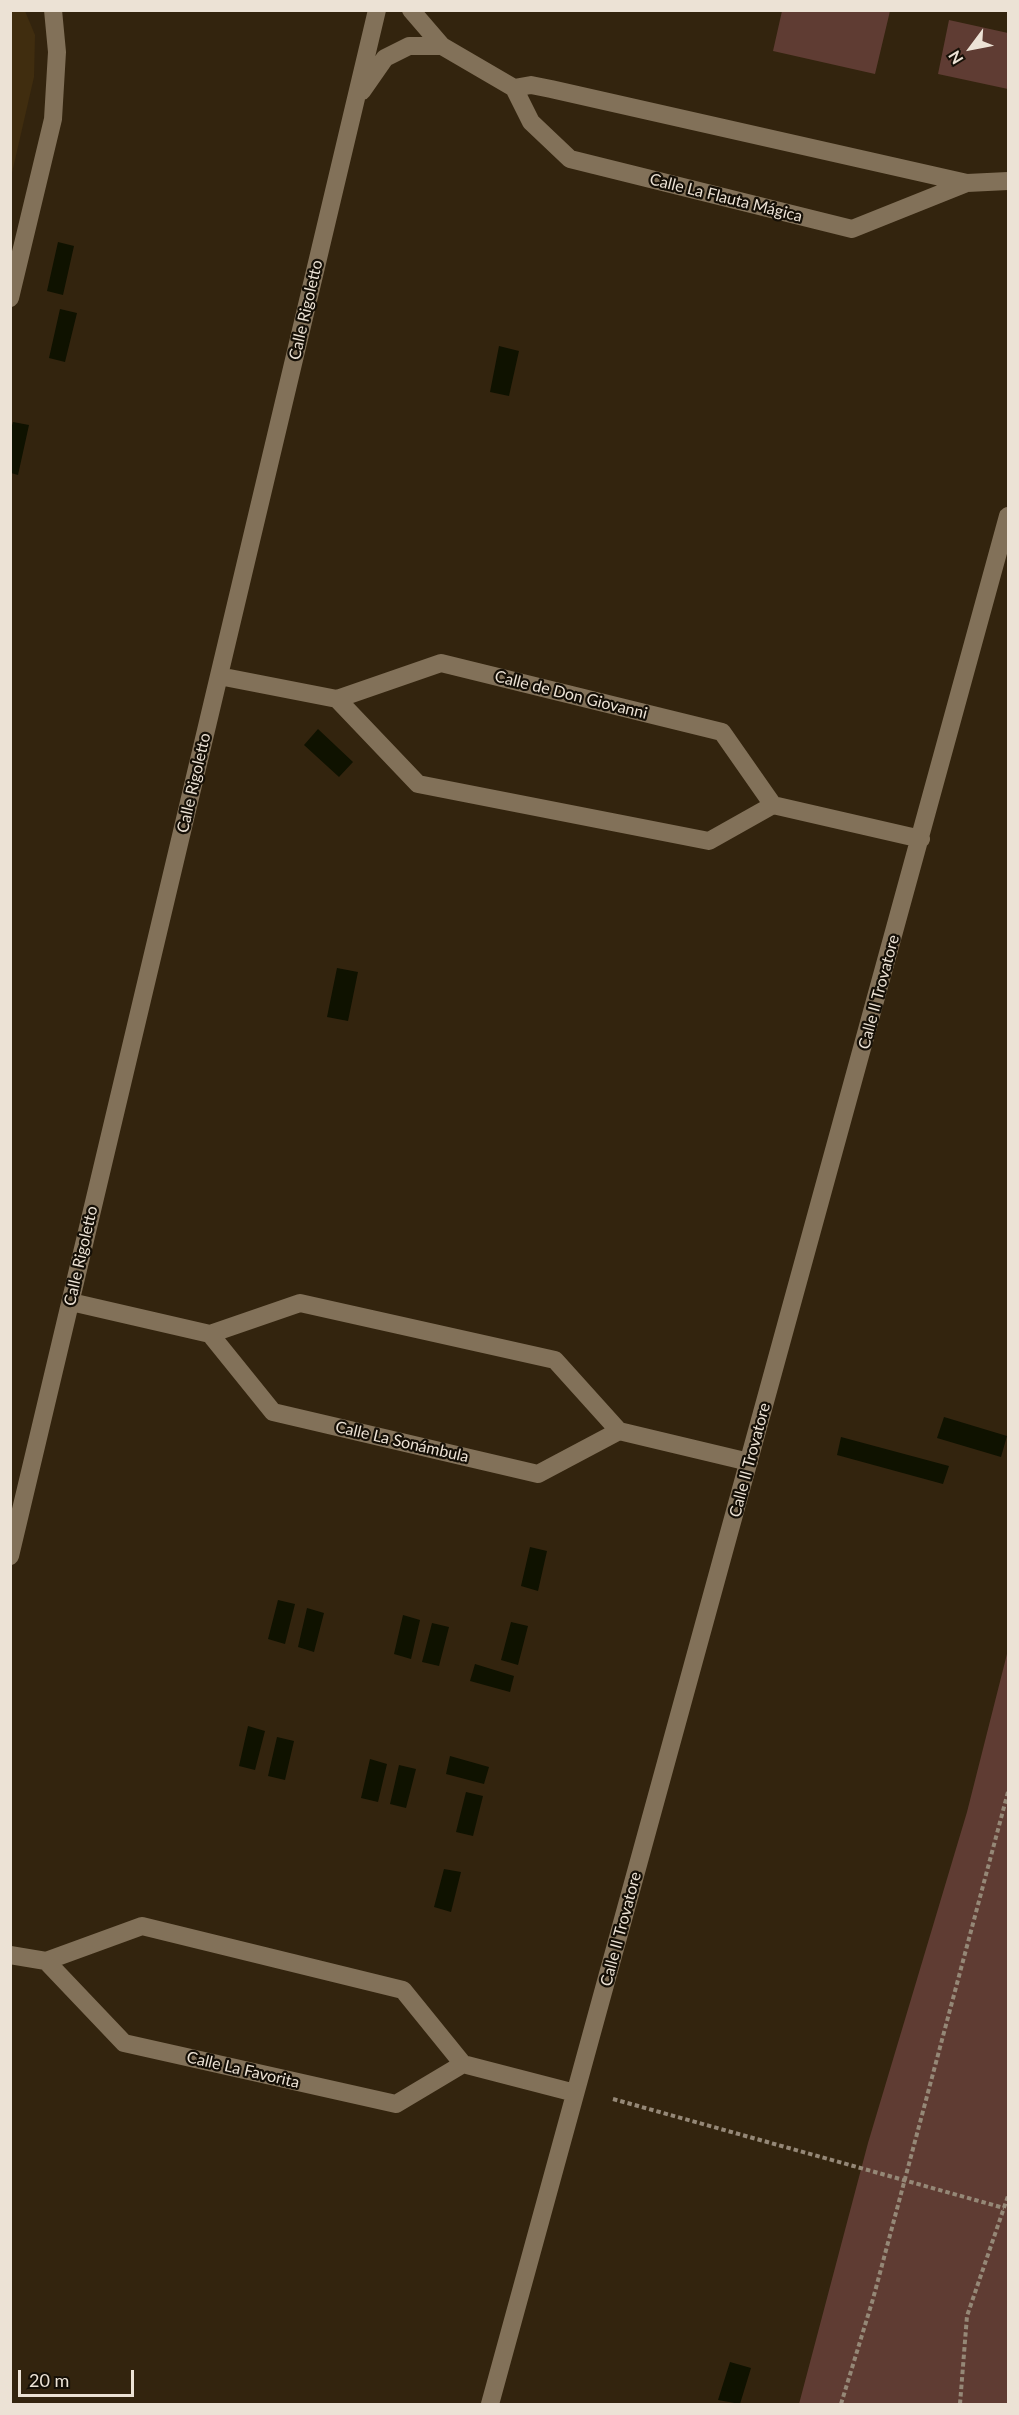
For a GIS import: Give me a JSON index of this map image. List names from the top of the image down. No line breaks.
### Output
{"streets":{"street":["Calle La Flauta Mágica","Calle Rigoletto","Calle de Don Giovanni","Calle Il Trovatore","Calle La Sonámbula","Calle La Favorita"]},"scale_bar":"20 m","north":"bottom left"}
